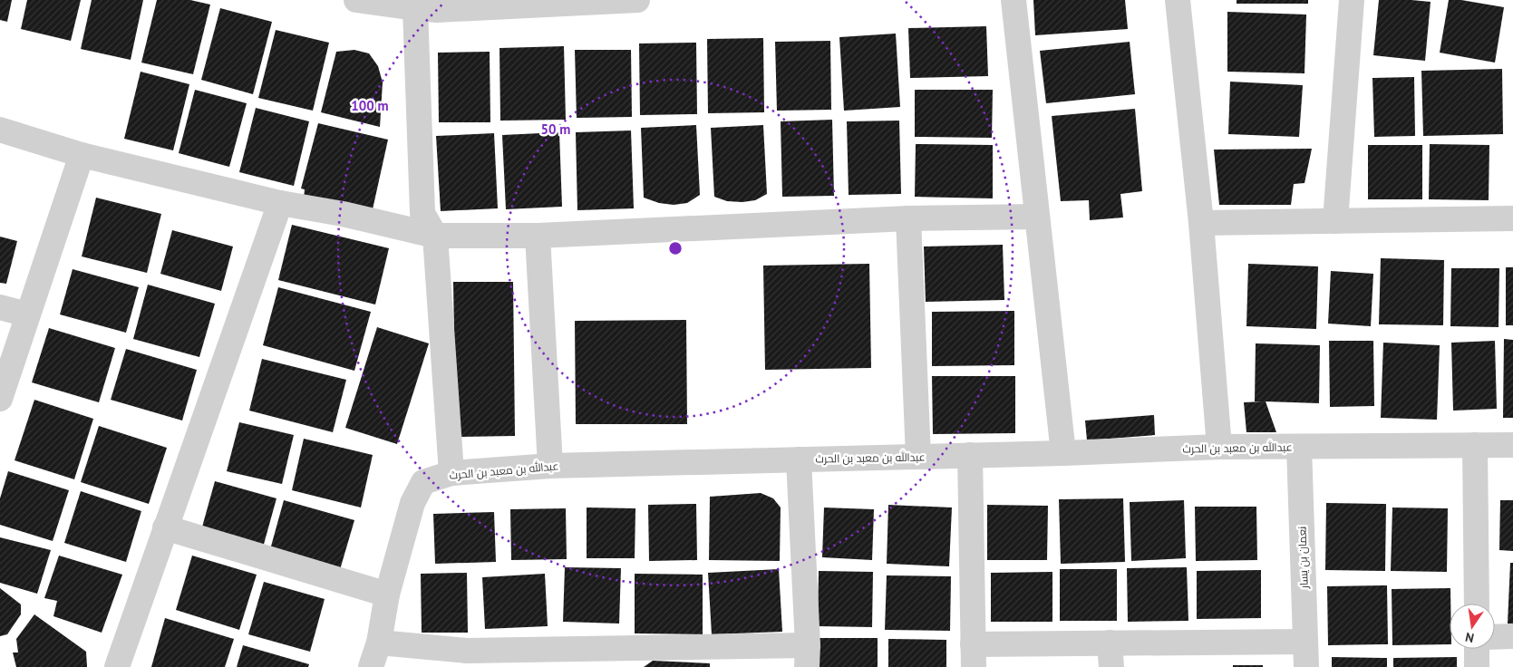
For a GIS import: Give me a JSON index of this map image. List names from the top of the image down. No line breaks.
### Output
{"streets":{"street":["عبدالله بن معبد بن الحرث","نعمان بن يسار"]},"crossings":[["عبدالله بن معبد بن الحرث","نعمان بن يسار"]],"north":"bottom","rings":["100 m","50 m"]}
